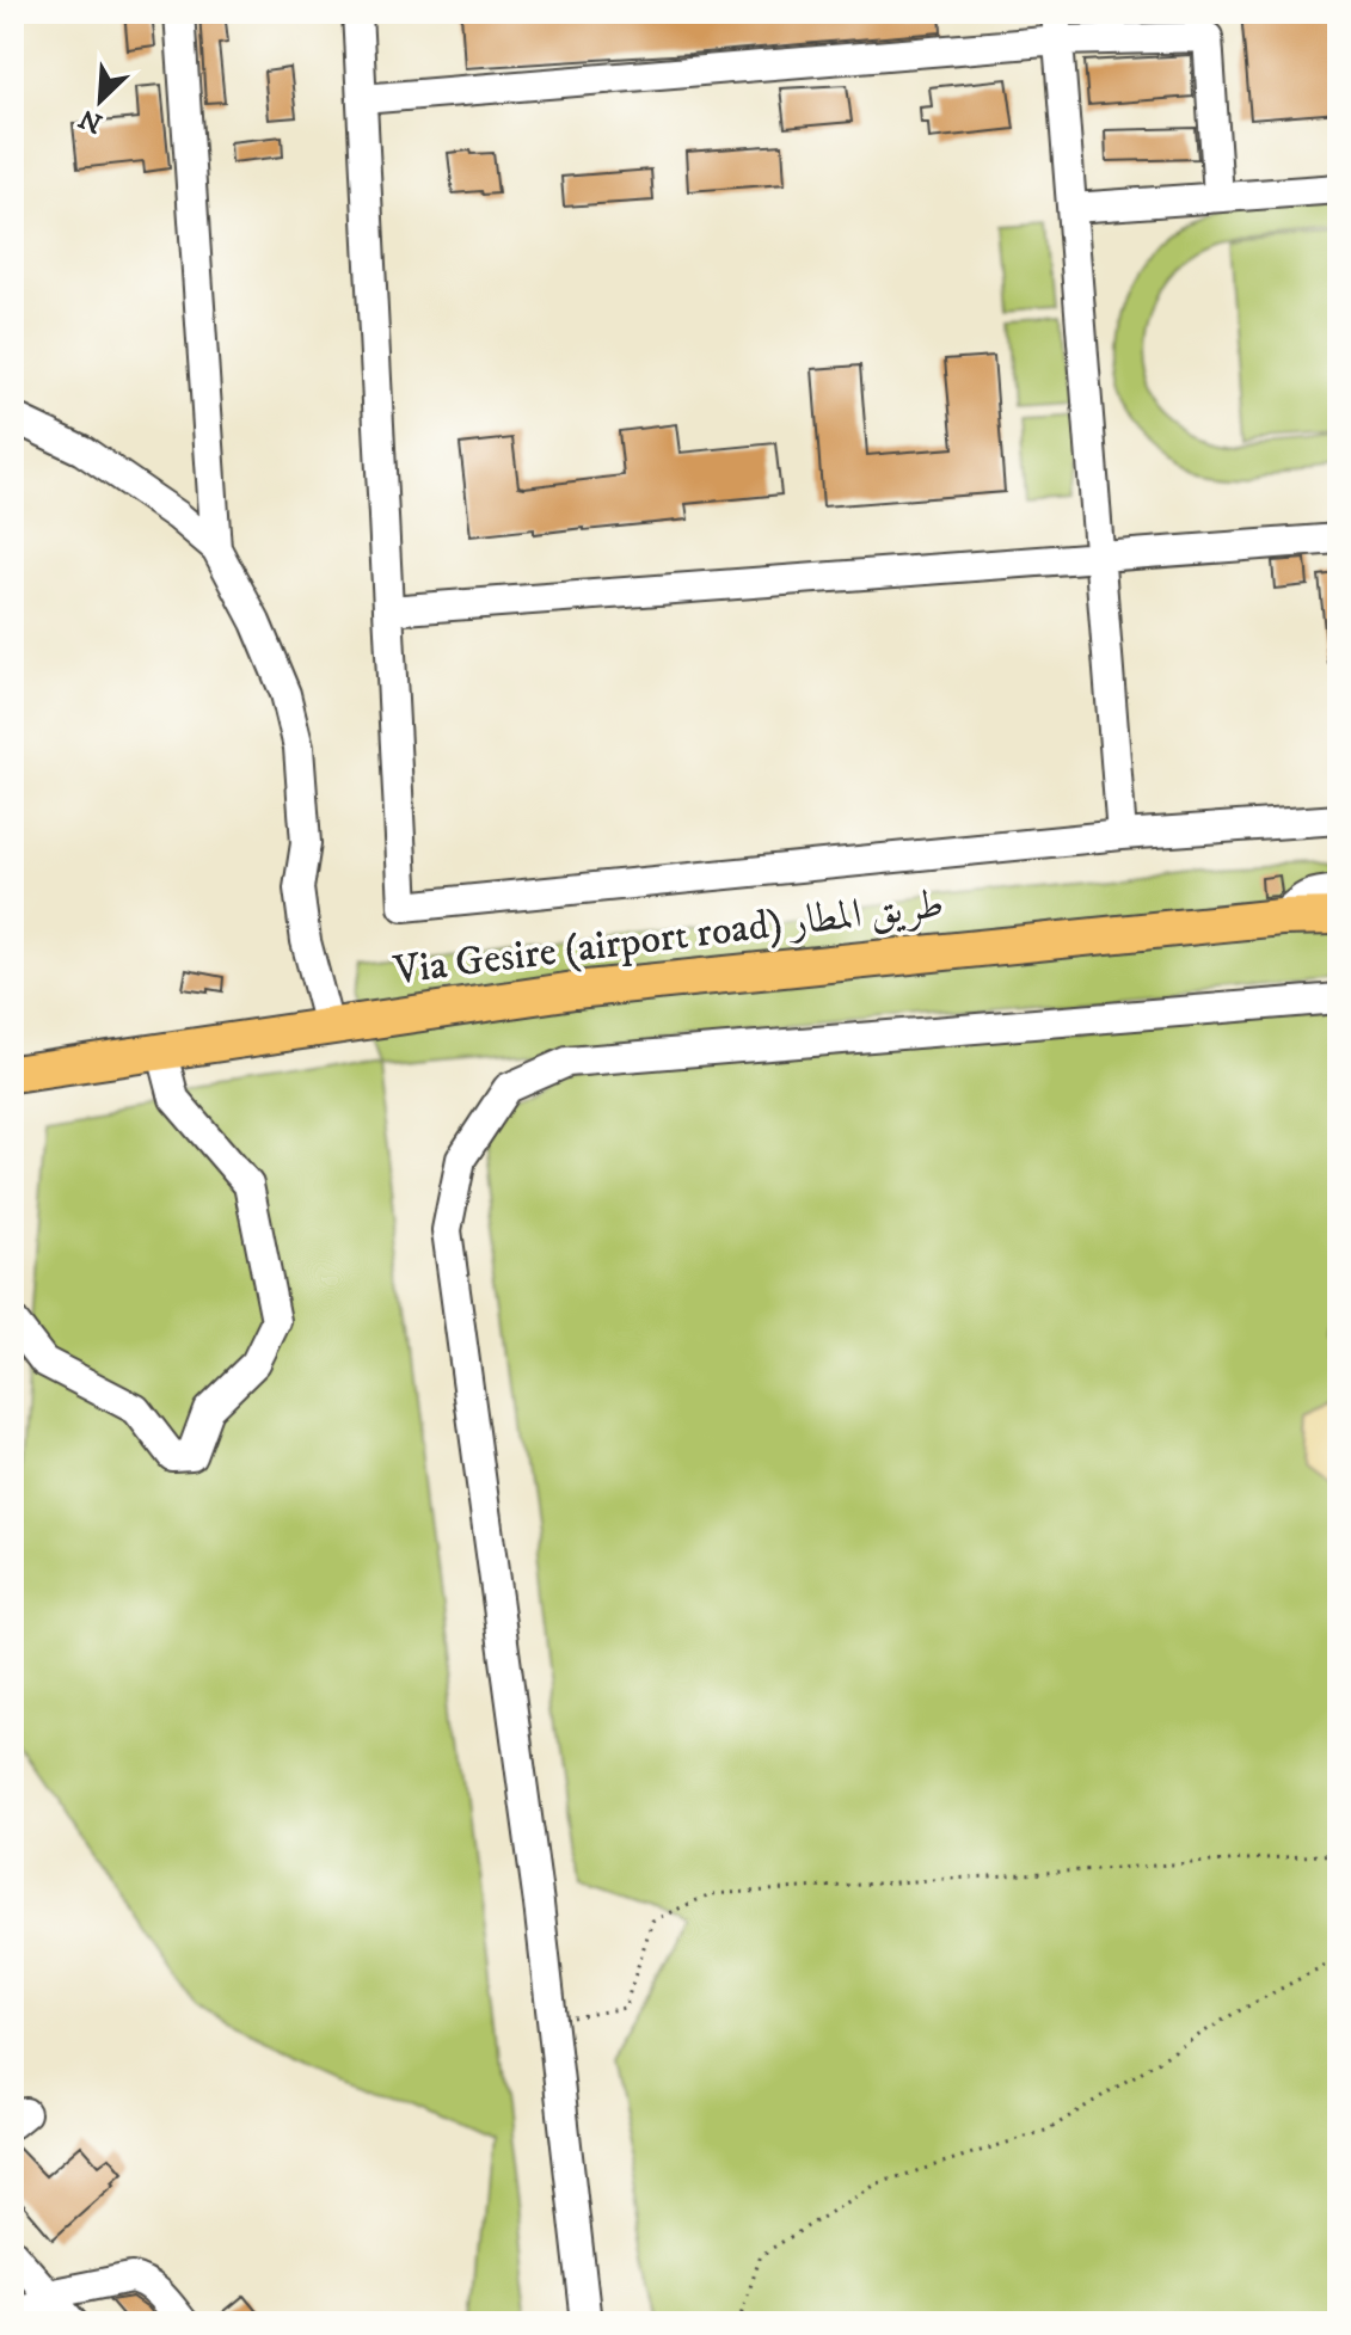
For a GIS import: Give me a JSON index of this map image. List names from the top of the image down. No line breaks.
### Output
{"streets":{"main road":["Via Gesire (airport road) طريق المطار"]},"north":"bottom left"}
